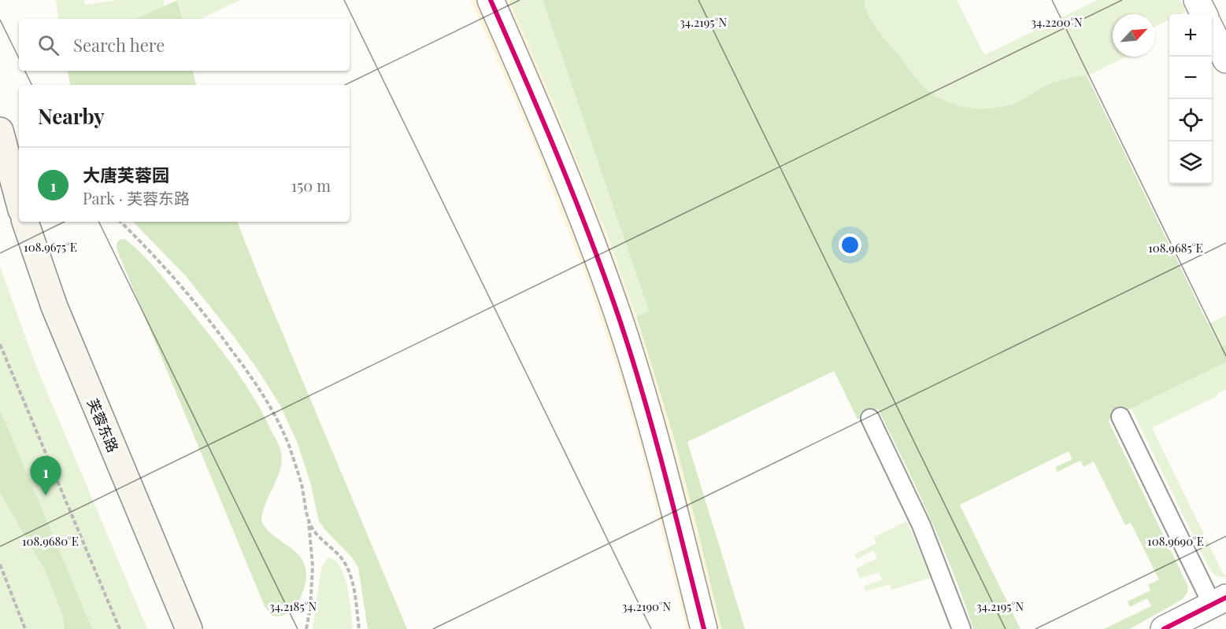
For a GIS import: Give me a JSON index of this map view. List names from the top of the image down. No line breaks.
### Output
{"streets":{"main road":["芙蓉东路"]},"north":"top right","page":{"map_buttons":["+","−"],"search":"Search here","heading":"Nearby","list":[{"mark":"1","name":"大唐芙蓉园","note":"Park · 芙蓉东路","value":"150 m"}],"pins":"1"},"coordinates":["34.2195°N","34.2200°N","108.9675°E","108.9685°E","108.9680°E","108.9690°E","34.2185°N","34.2190°N"]}
